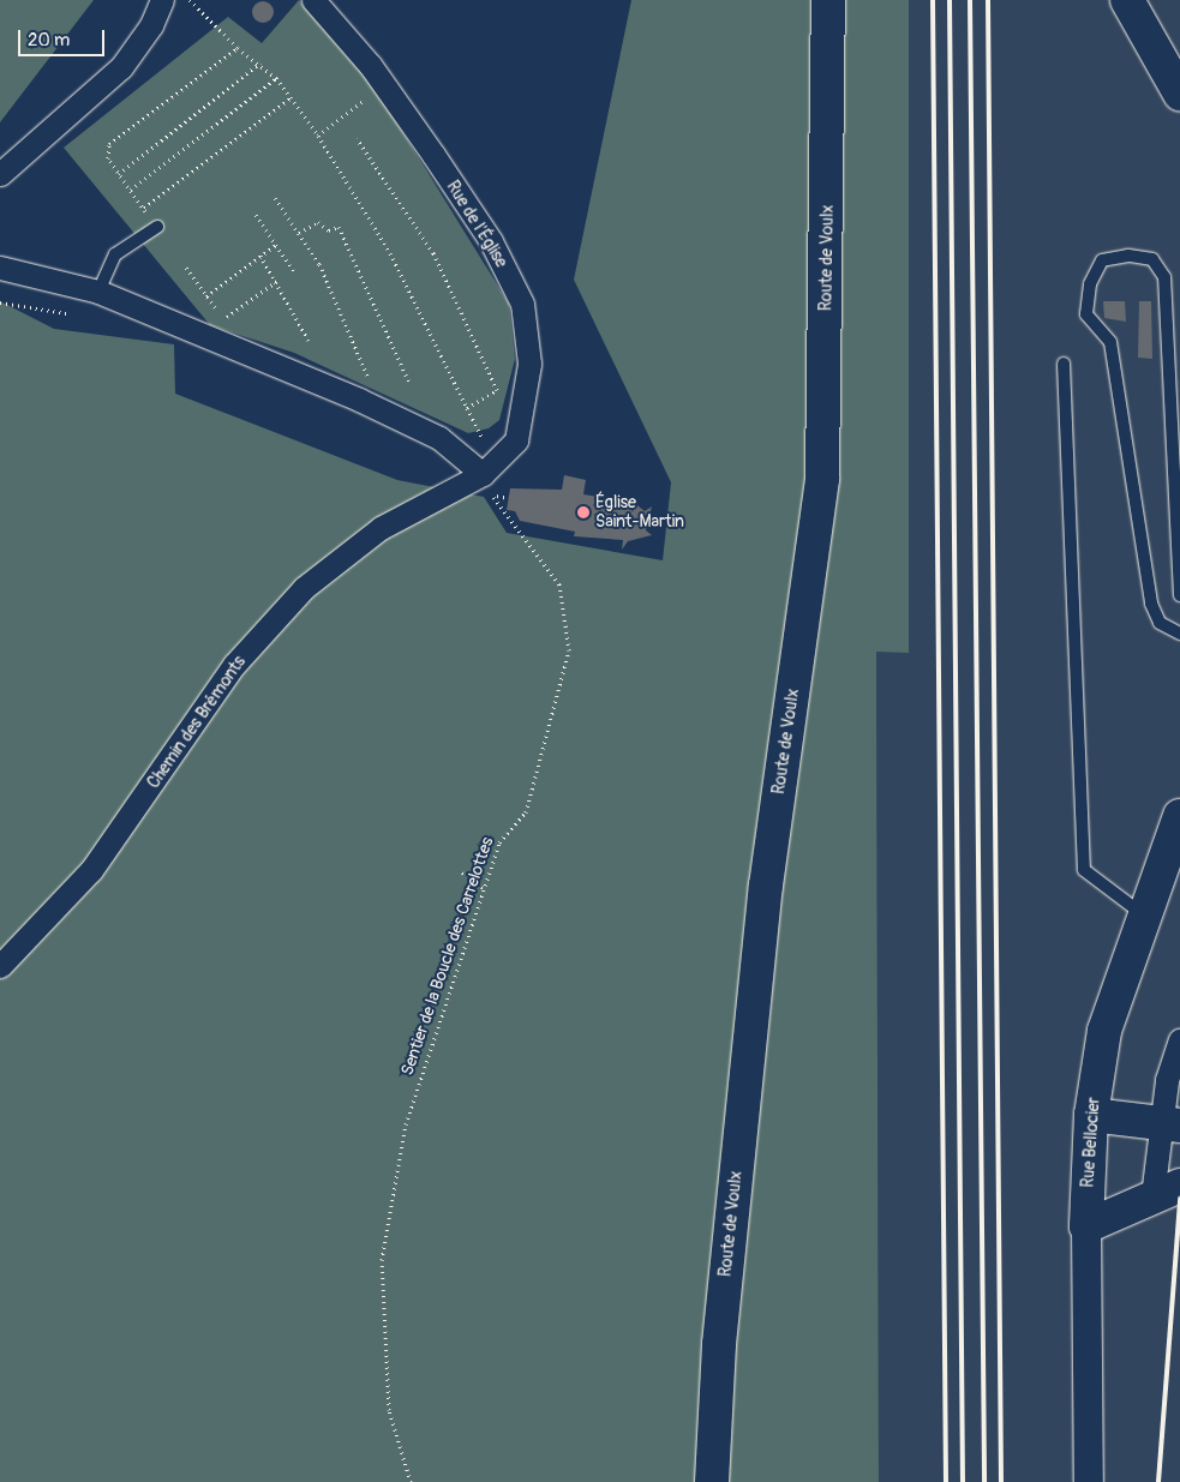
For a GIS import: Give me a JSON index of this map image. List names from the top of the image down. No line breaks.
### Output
{"streets":{"main road":["Route de Voulx","Rue Bellocier"],"street":["Rue de l'Église","Chemin des Brémonts"],"path":["Sentier de la Boucle des Carrelottes"]},"crossings":[["Rue de l'Église","Chemin des Brémonts"],["Rue de l'Église","Sentier de la Boucle des Carrelottes"],["Chemin des Brémonts","Sentier de la Boucle des Carrelottes"]],"places":["Église Saint-Martin"],"scale_bar":"20 m"}
